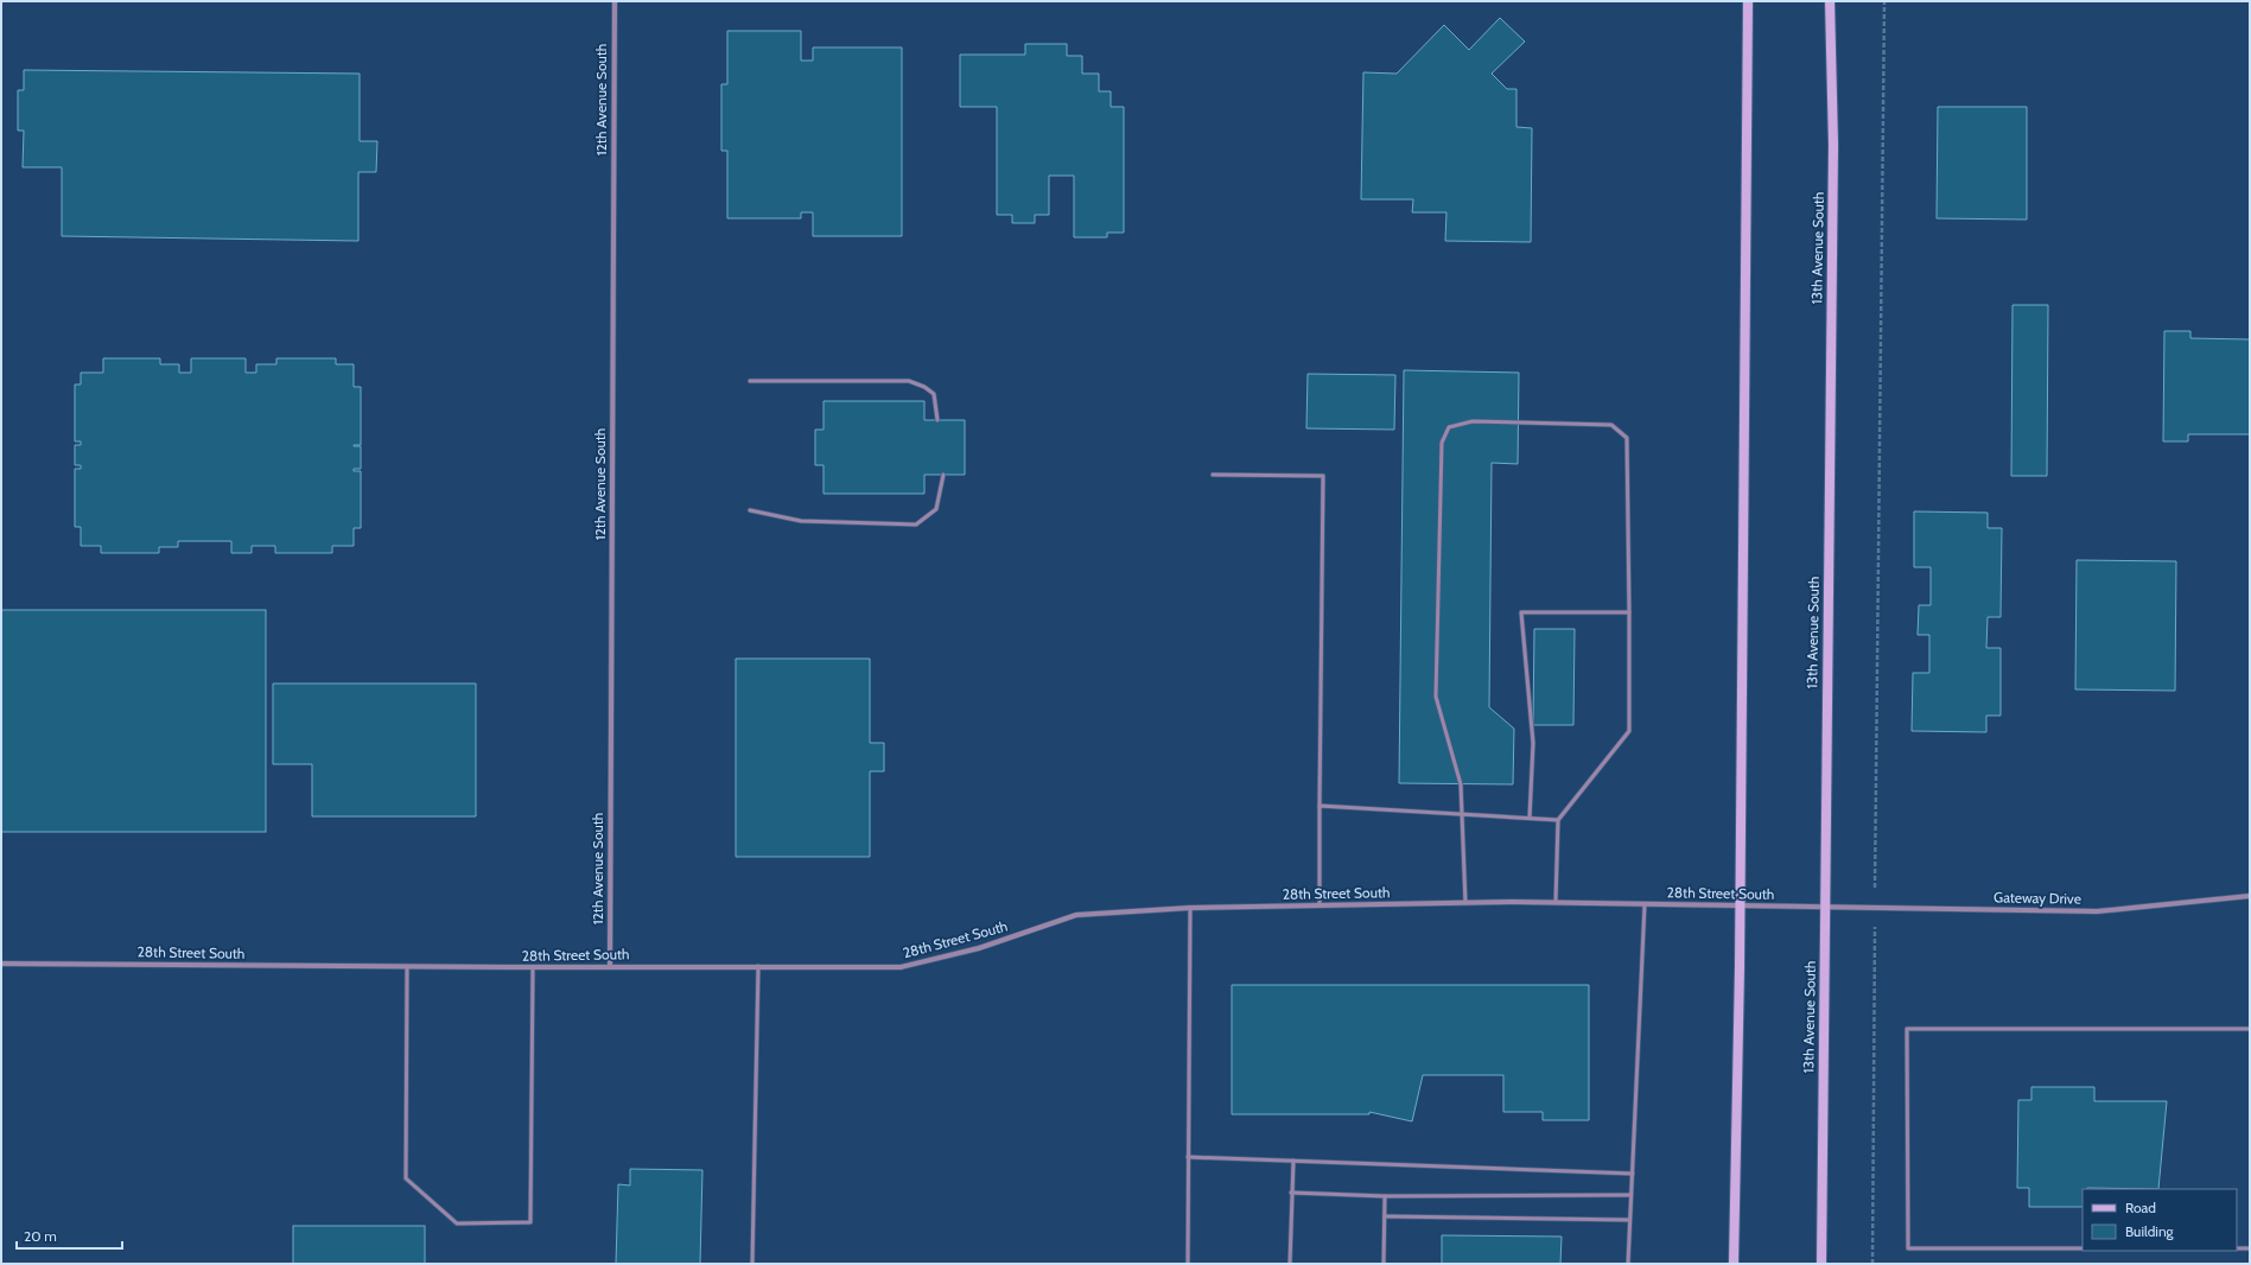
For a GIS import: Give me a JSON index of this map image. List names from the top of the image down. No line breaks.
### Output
{"streets":{"main road":["13th Avenue South"],"street":["12th Avenue South","28th Street South","Gateway Drive"]},"crossings":[["12th Avenue South","28th Street South"],["13th Avenue South","28th Street South"],["13th Avenue South","Gateway Drive"],["28th Street South","Gateway Drive"]],"legend":["Road","Building"],"scale_bar":"20 m"}
